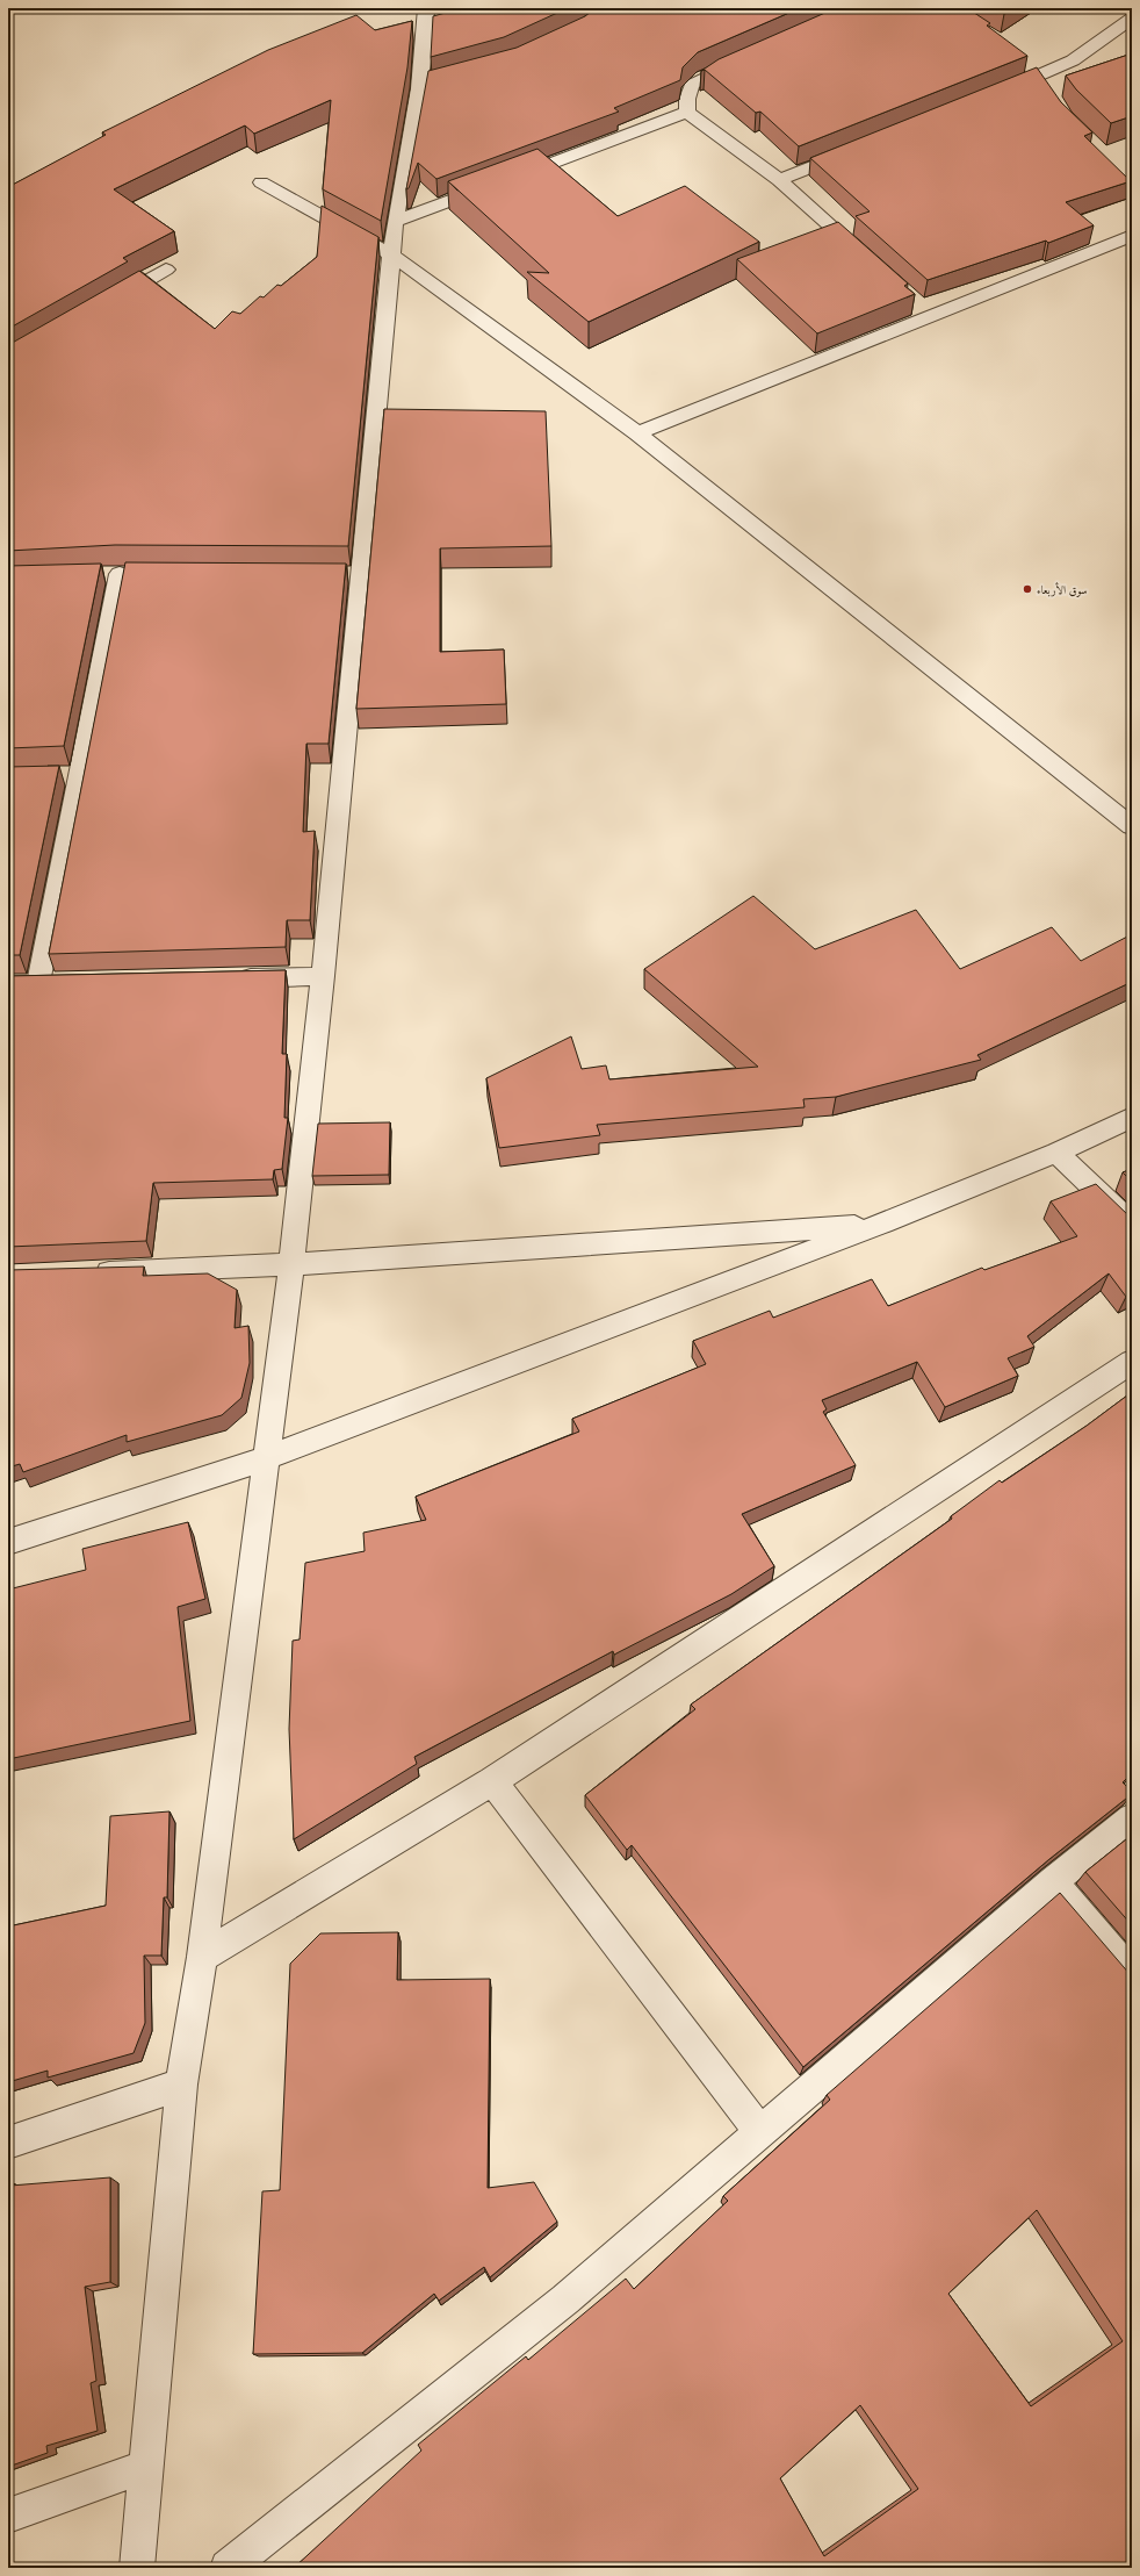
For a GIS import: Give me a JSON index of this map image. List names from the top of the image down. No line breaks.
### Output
{"places":["سوق الأربعاء"]}
